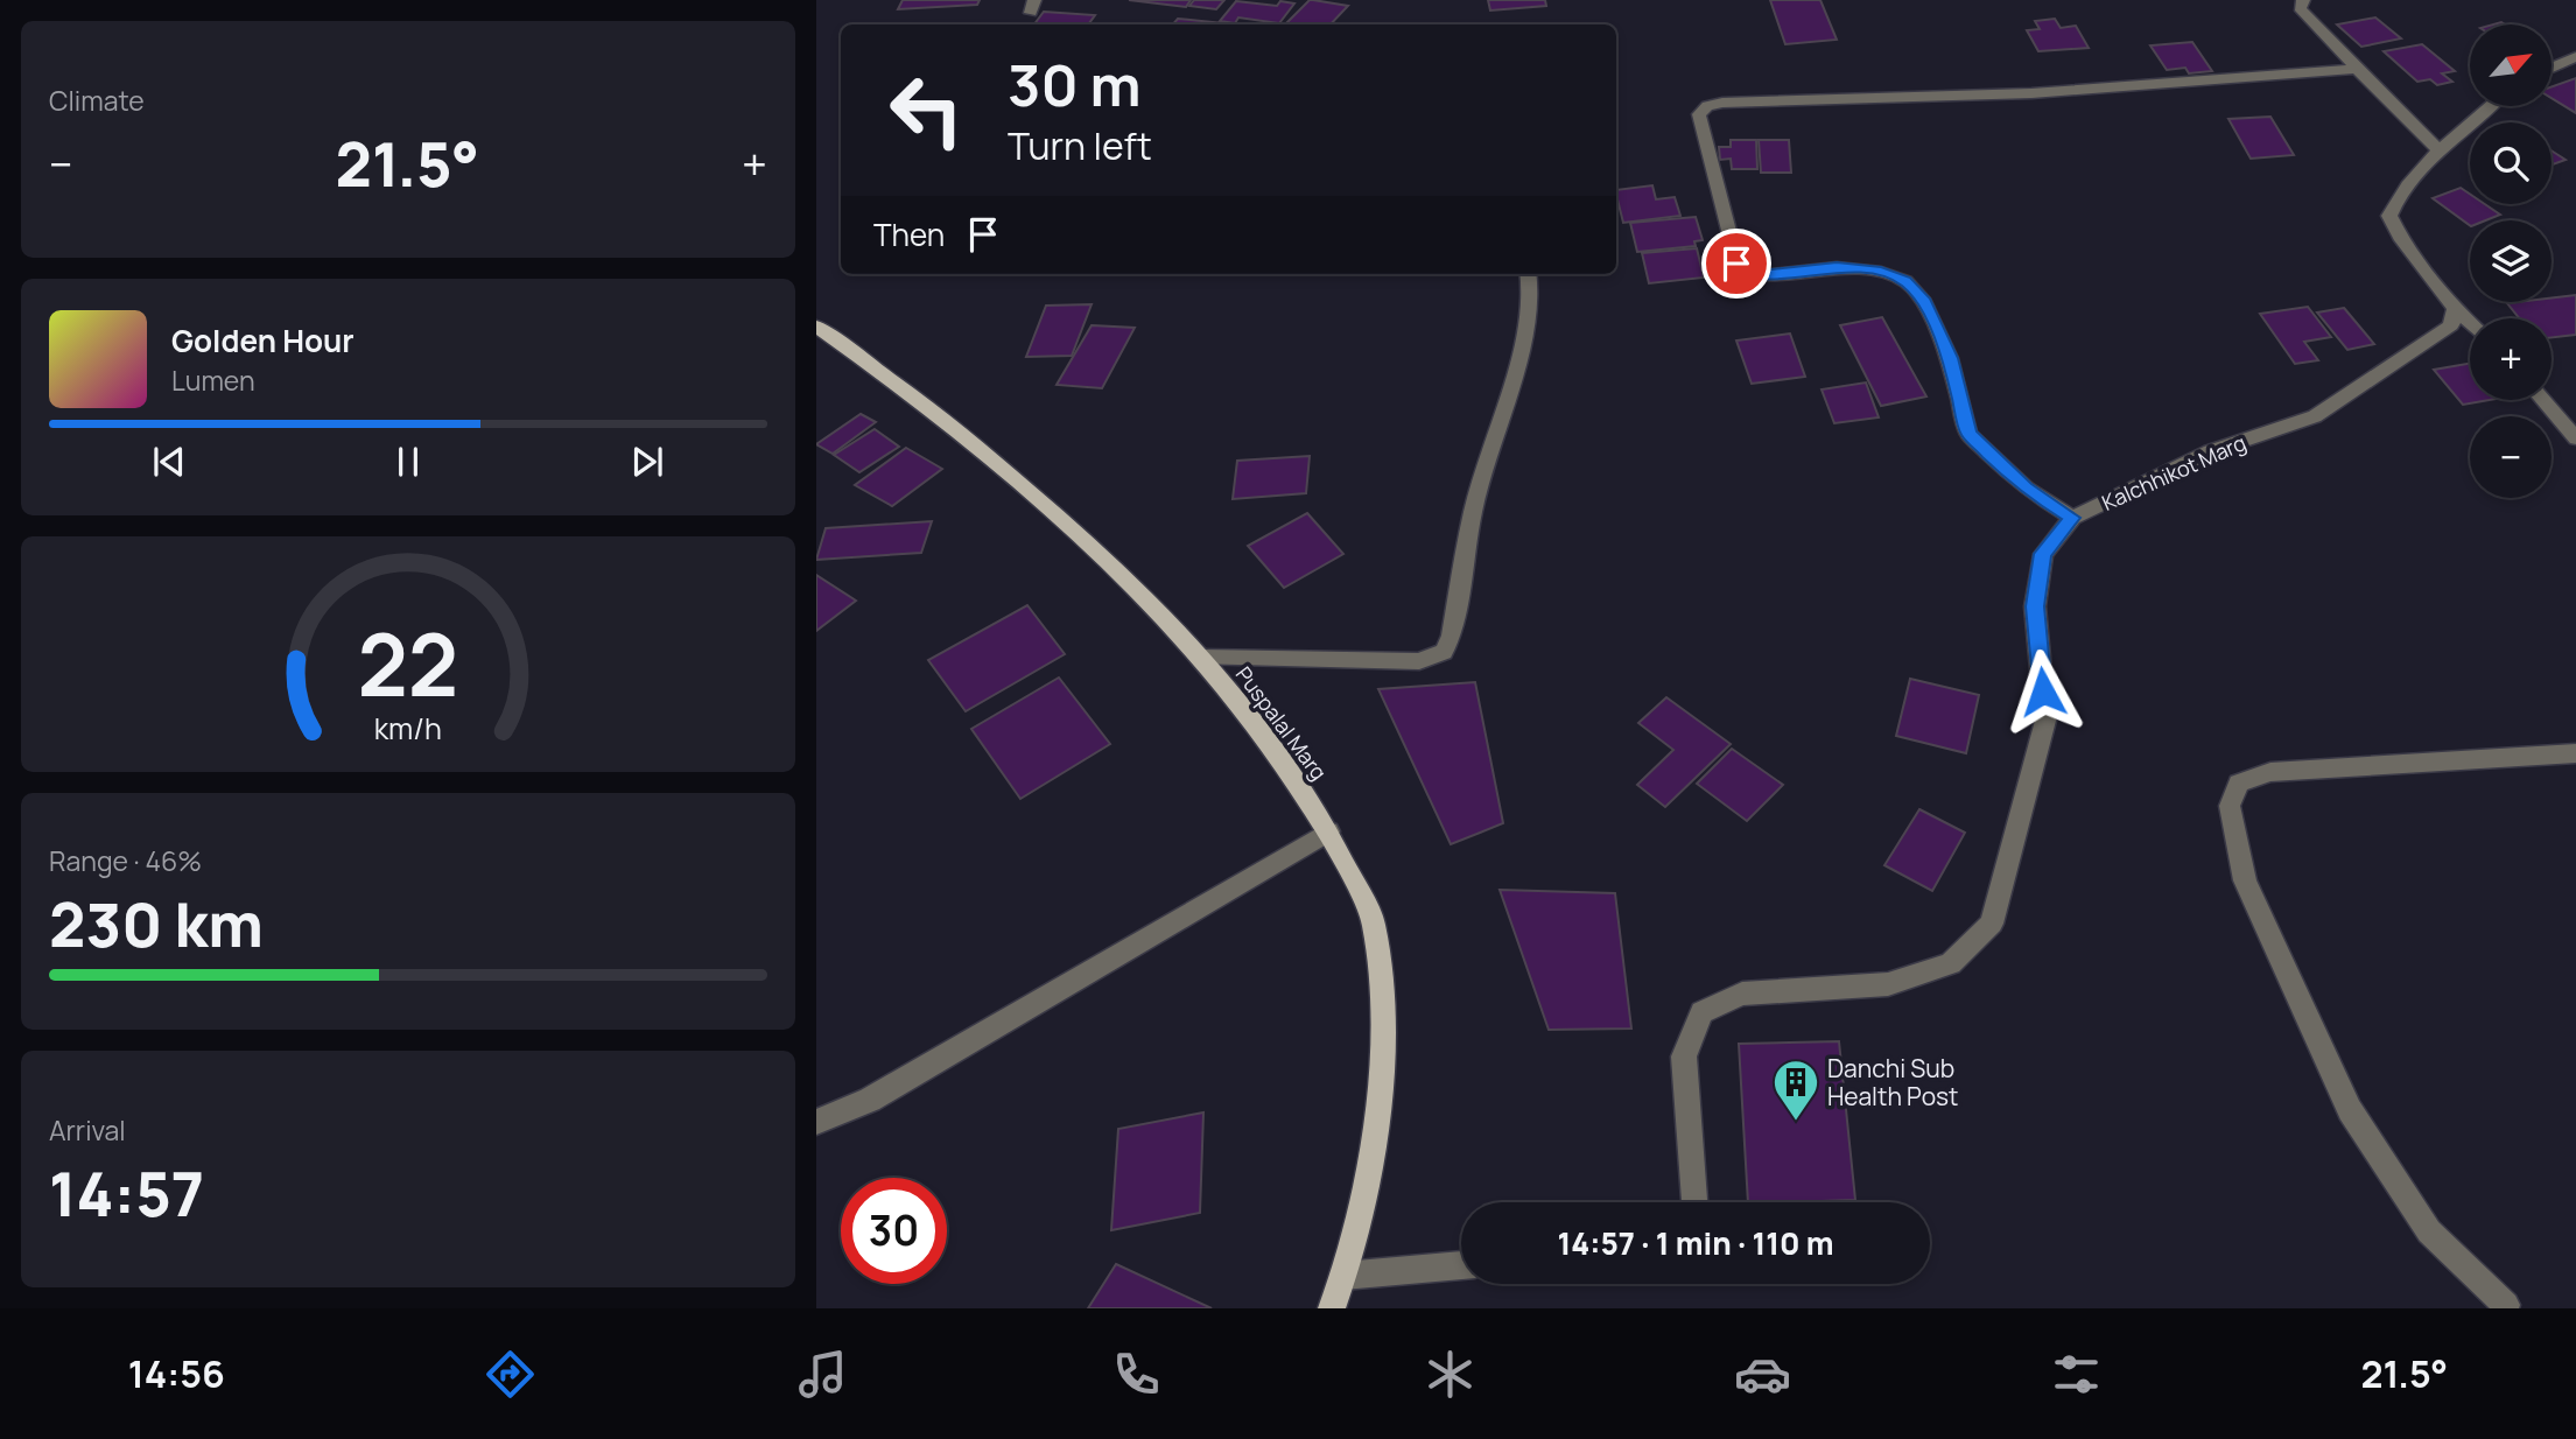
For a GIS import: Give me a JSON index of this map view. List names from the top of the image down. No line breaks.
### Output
{"streets":{"main road":["Puspalal Marg"],"street":["Kalchhikot Marg"]},"places":{"building":["Danchi Sub Health Post"]},"north":"top right","page":{"tile":["Climate",["Range · 46%","230 km"],["Arrival","14:57"]],"map_buttons":["+","−"],"turn":["30 m","Turn left"],"heat":["−","21.5°","+"],"then":"Then","song":["Golden Hour","Lumen"],"limit":"30","trip":"14:57 · 1 min · 110 m","tabs":["14:56","21.5°"],"gauge":["22","km/h"]}}
